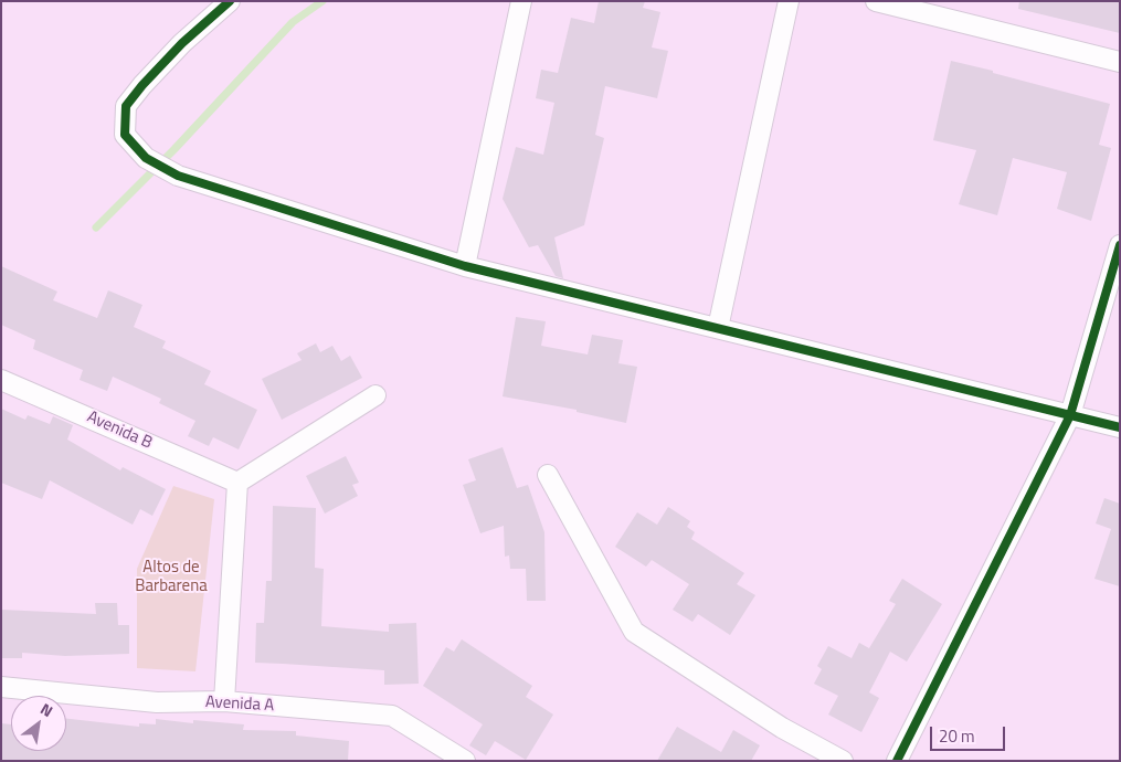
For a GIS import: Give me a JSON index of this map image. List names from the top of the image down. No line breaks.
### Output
{"streets":{"street":["Avenida B","Avenida A"]},"parks":["Altos de Barbarena"],"scale_bar":"20 m","north":"top right"}
